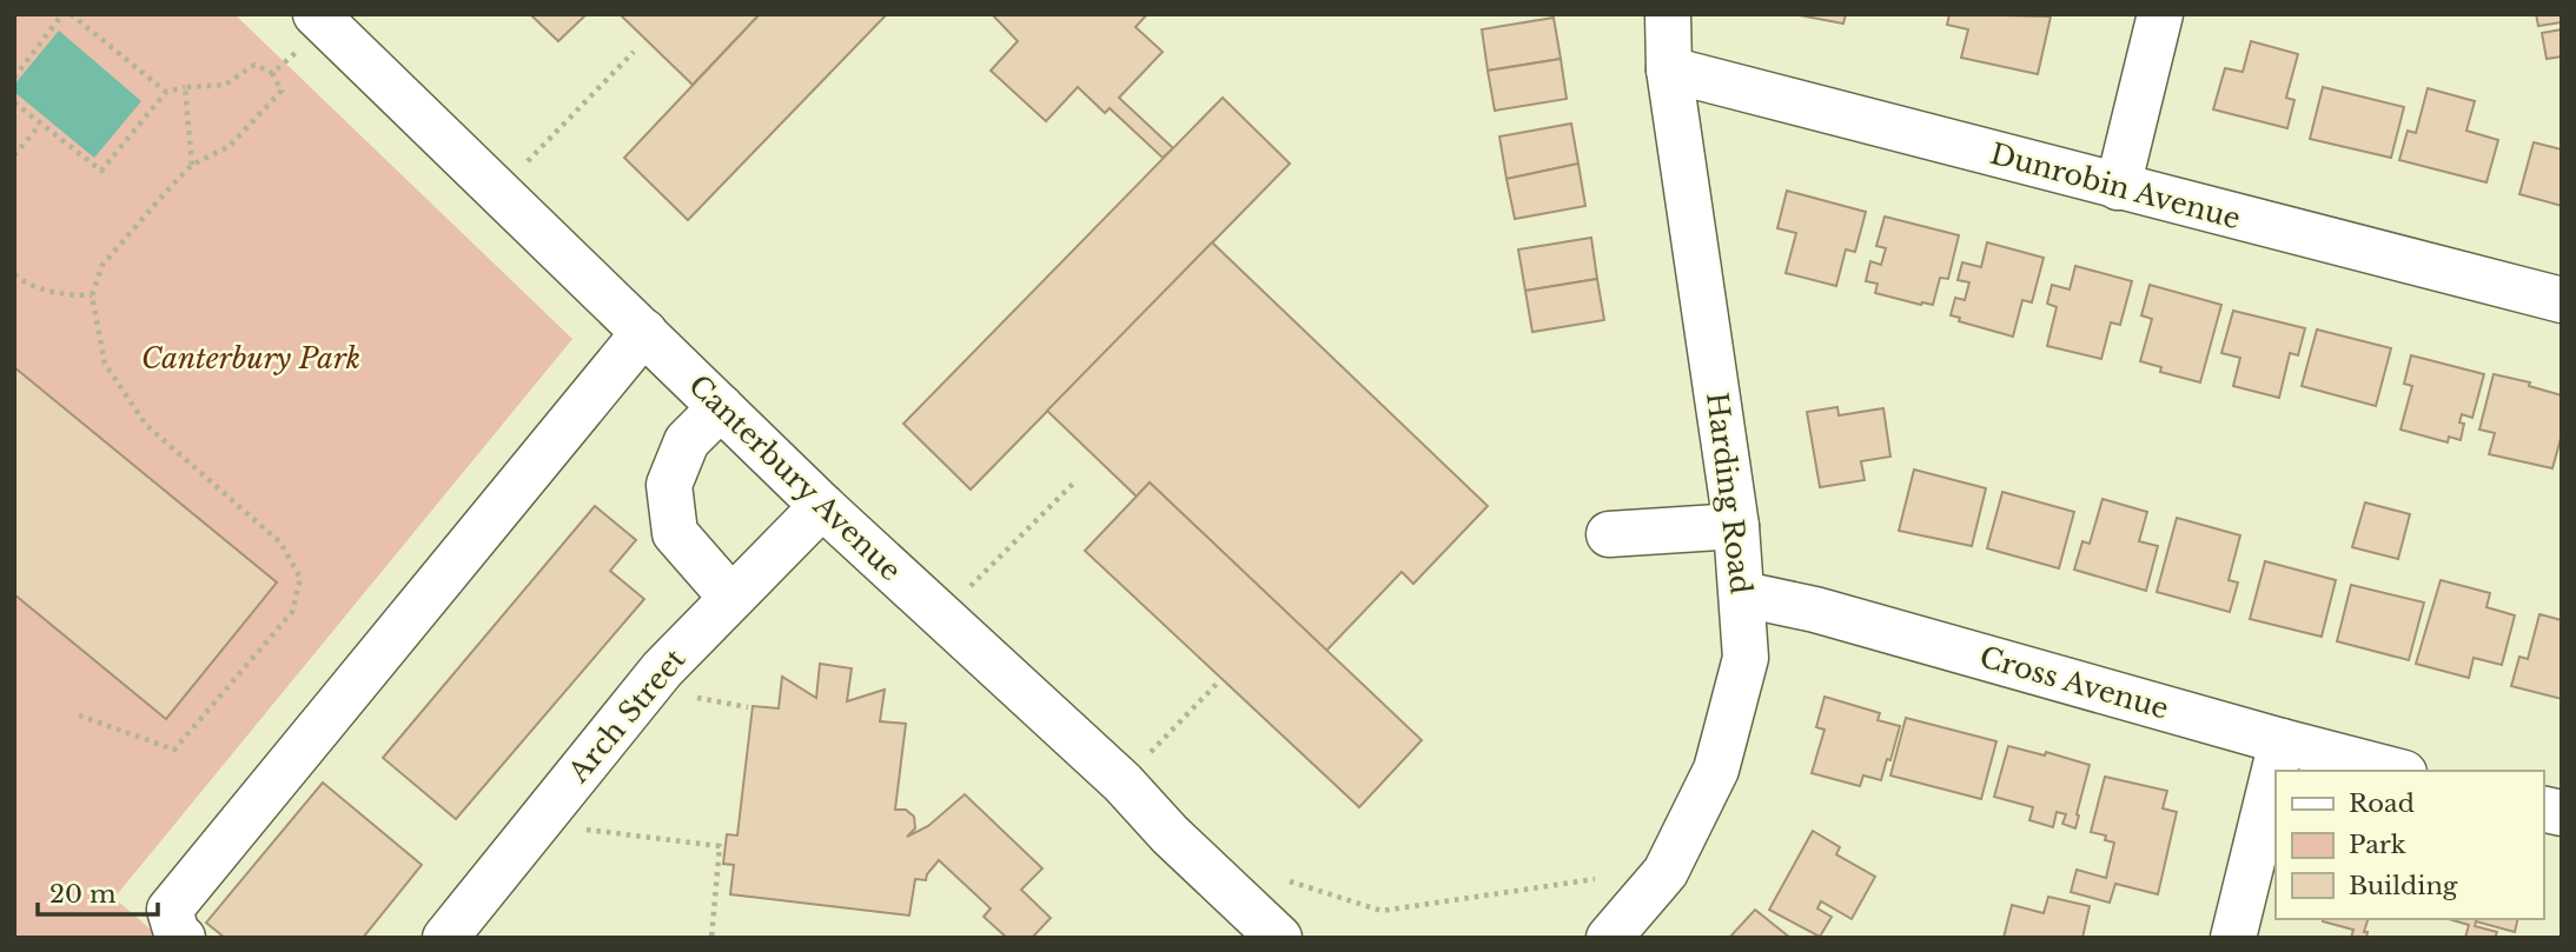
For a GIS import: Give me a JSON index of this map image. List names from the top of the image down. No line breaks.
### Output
{"streets":{"street":["Dunrobin Avenue","Canterbury Avenue","Harding Road","Cross Avenue","Arch Street"]},"crossings":[["Dunrobin Avenue","Harding Road"],["Canterbury Avenue","Arch Street"],["Harding Road","Cross Avenue"]],"parks":["Canterbury Park"],"legend":["Road","Park","Building"],"scale_bar":"20 m"}
